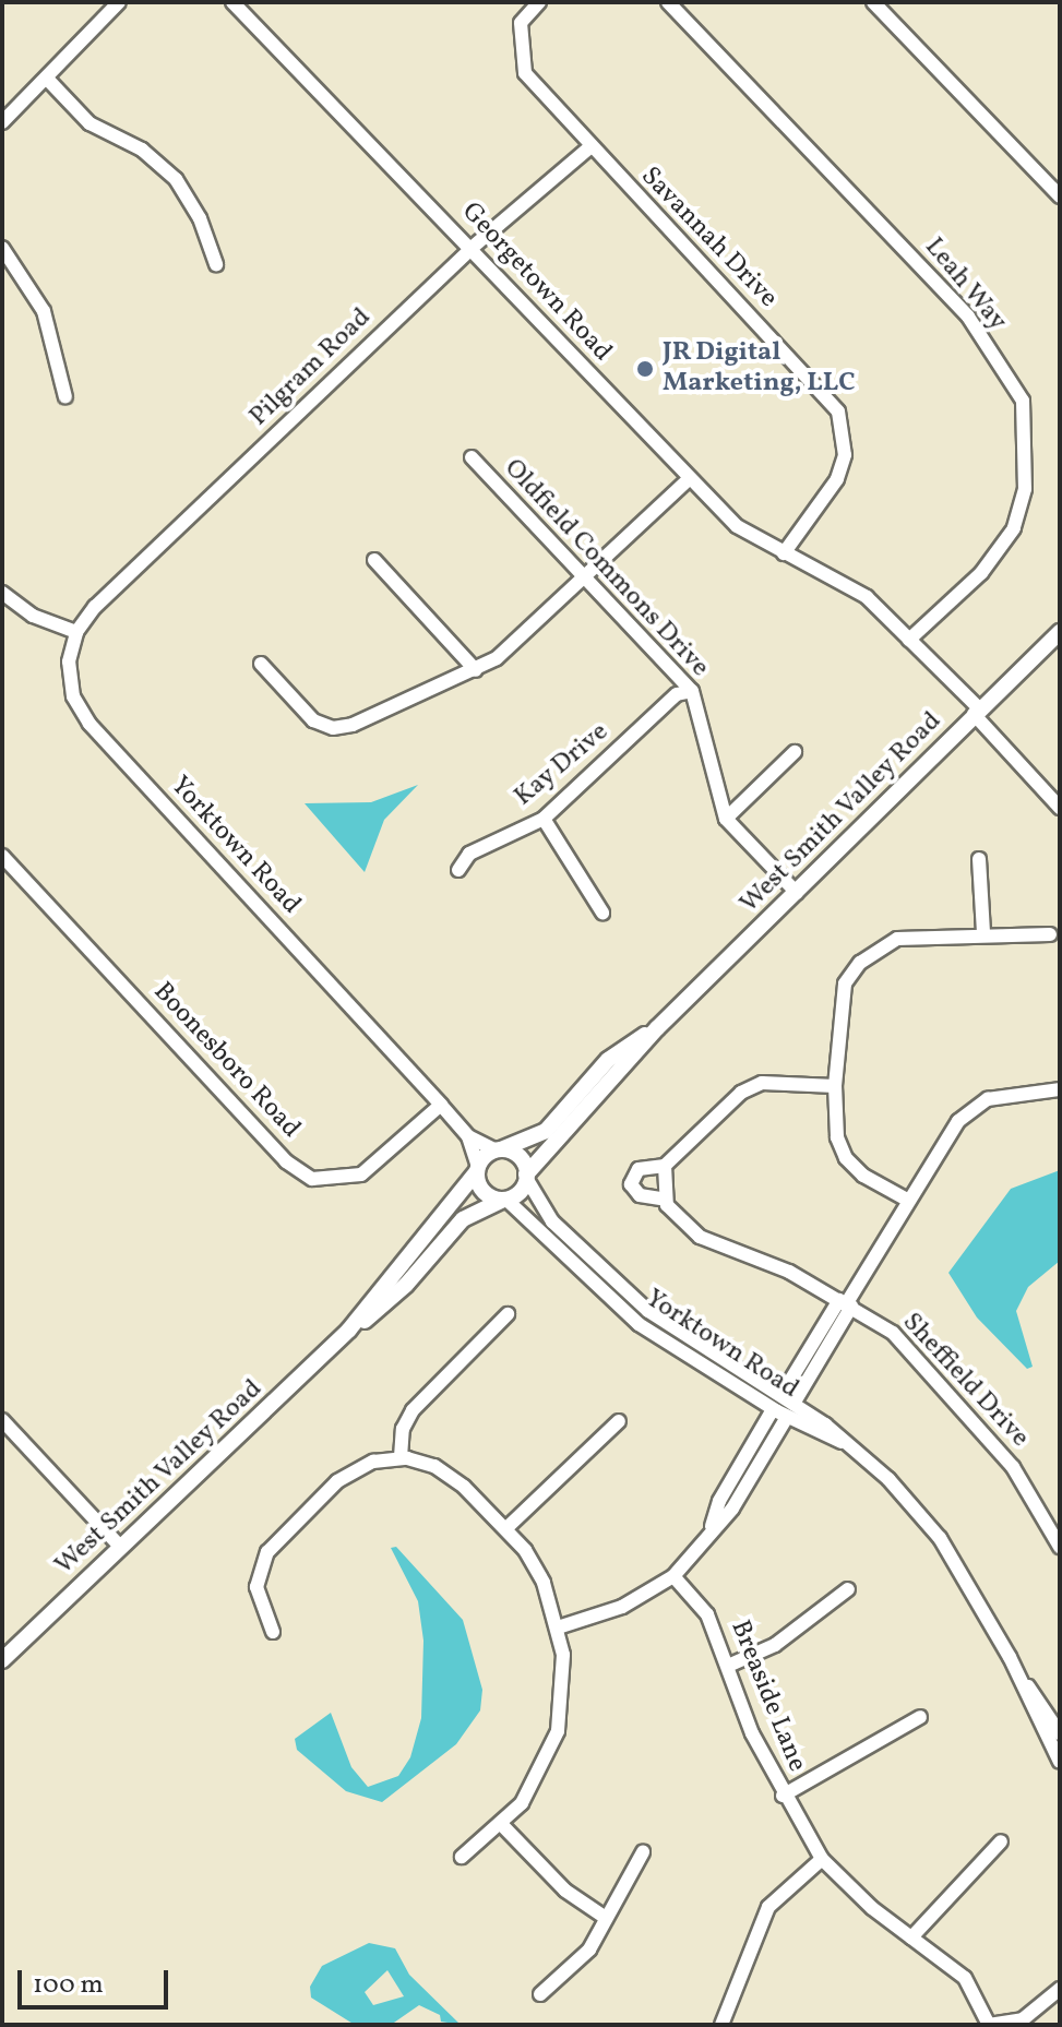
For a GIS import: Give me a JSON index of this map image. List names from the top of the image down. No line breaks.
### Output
{"streets":{"main road":["West Smith Valley Road"],"street":["Savannah Drive","Georgetown Road","Leah Way","Pilgram Road","Oldfield Commons Drive","Kay Drive","Yorktown Road","Boonesboro Road","Sheffield Drive","Breaside Lane"]},"crossings":[["Savannah Drive","Georgetown Road"],["Savannah Drive","Pilgram Road"],["Georgetown Road","Leah Way"],["Georgetown Road","Pilgram Road"],["Georgetown Road","West Smith Valley Road"],["Pilgram Road","Yorktown Road"],["Oldfield Commons Drive","Kay Drive"],["Oldfield Commons Drive","West Smith Valley Road"],["West Smith Valley Road","Yorktown Road"],["Yorktown Road","Boonesboro Road"]],"places":["JR Digital Marketing, LLC"],"scale_bar":"100 m"}
